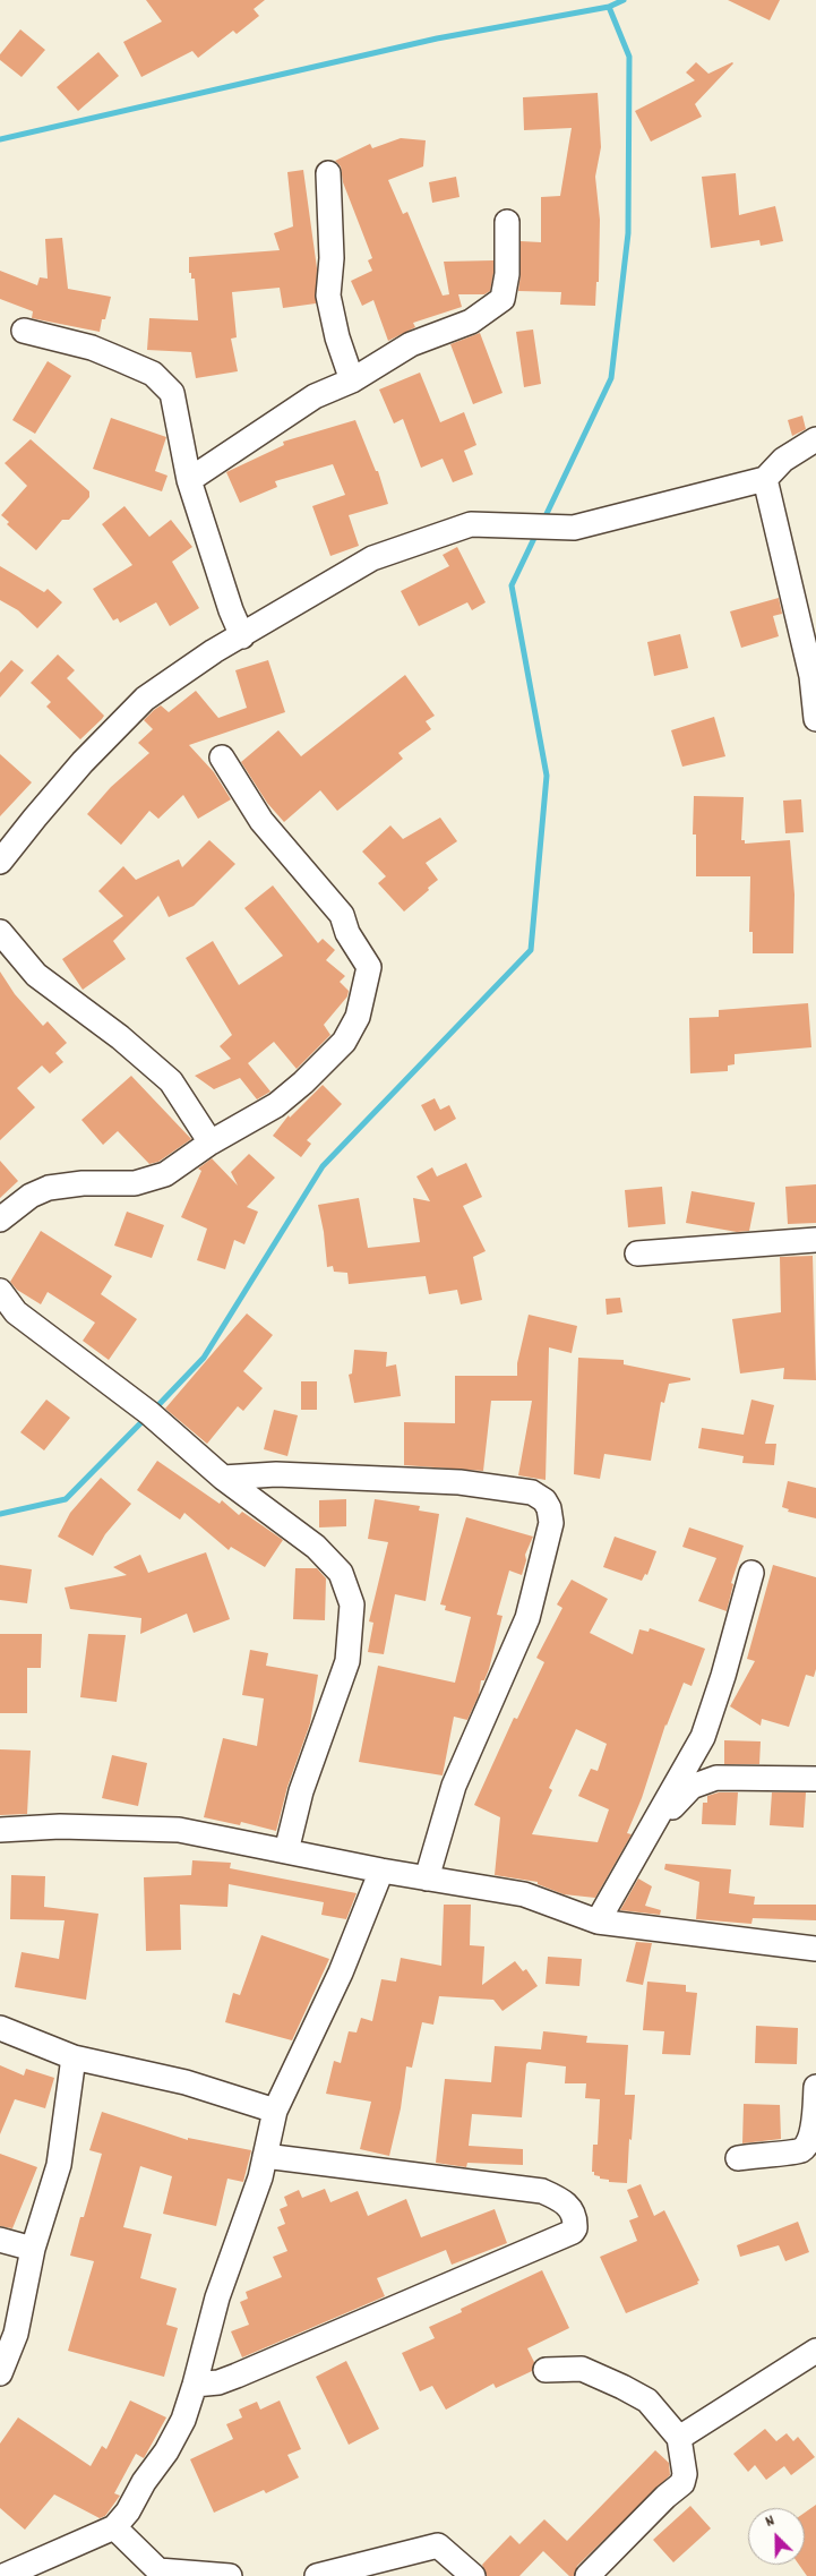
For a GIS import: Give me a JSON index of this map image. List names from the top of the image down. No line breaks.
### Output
{"north":"top left"}
